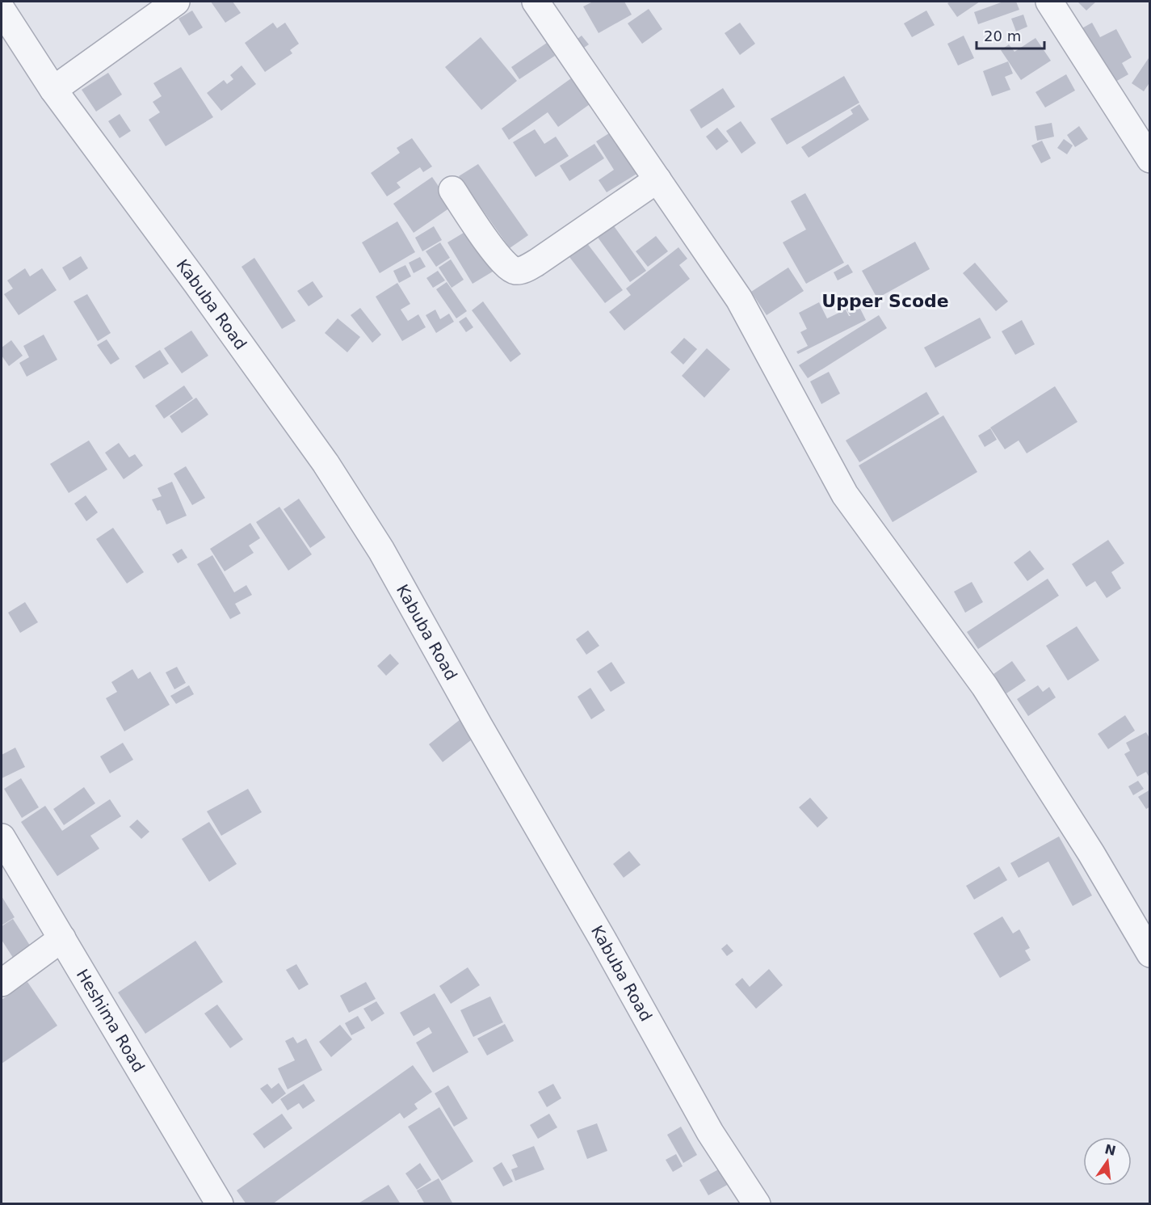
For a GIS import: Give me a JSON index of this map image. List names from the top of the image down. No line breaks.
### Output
{"streets":{"street":["Kabuba Road","Heshima Road"]},"districts":["Upper Scode"],"scale_bar":"20 m","north":"top"}
